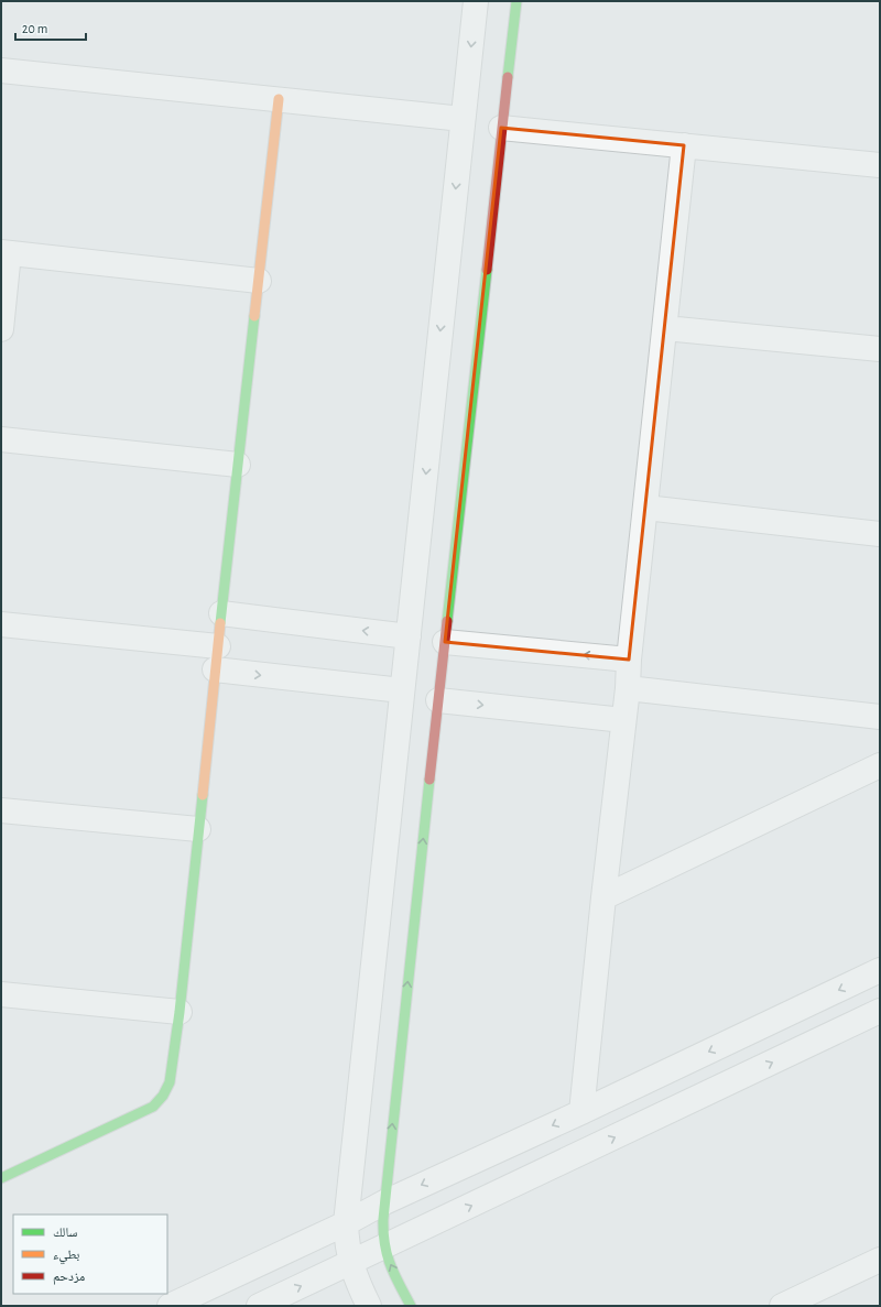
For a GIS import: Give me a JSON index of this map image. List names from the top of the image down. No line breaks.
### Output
{"legend":["سالك","بطيء","مزدحم"],"scale_bar":"20 m"}
